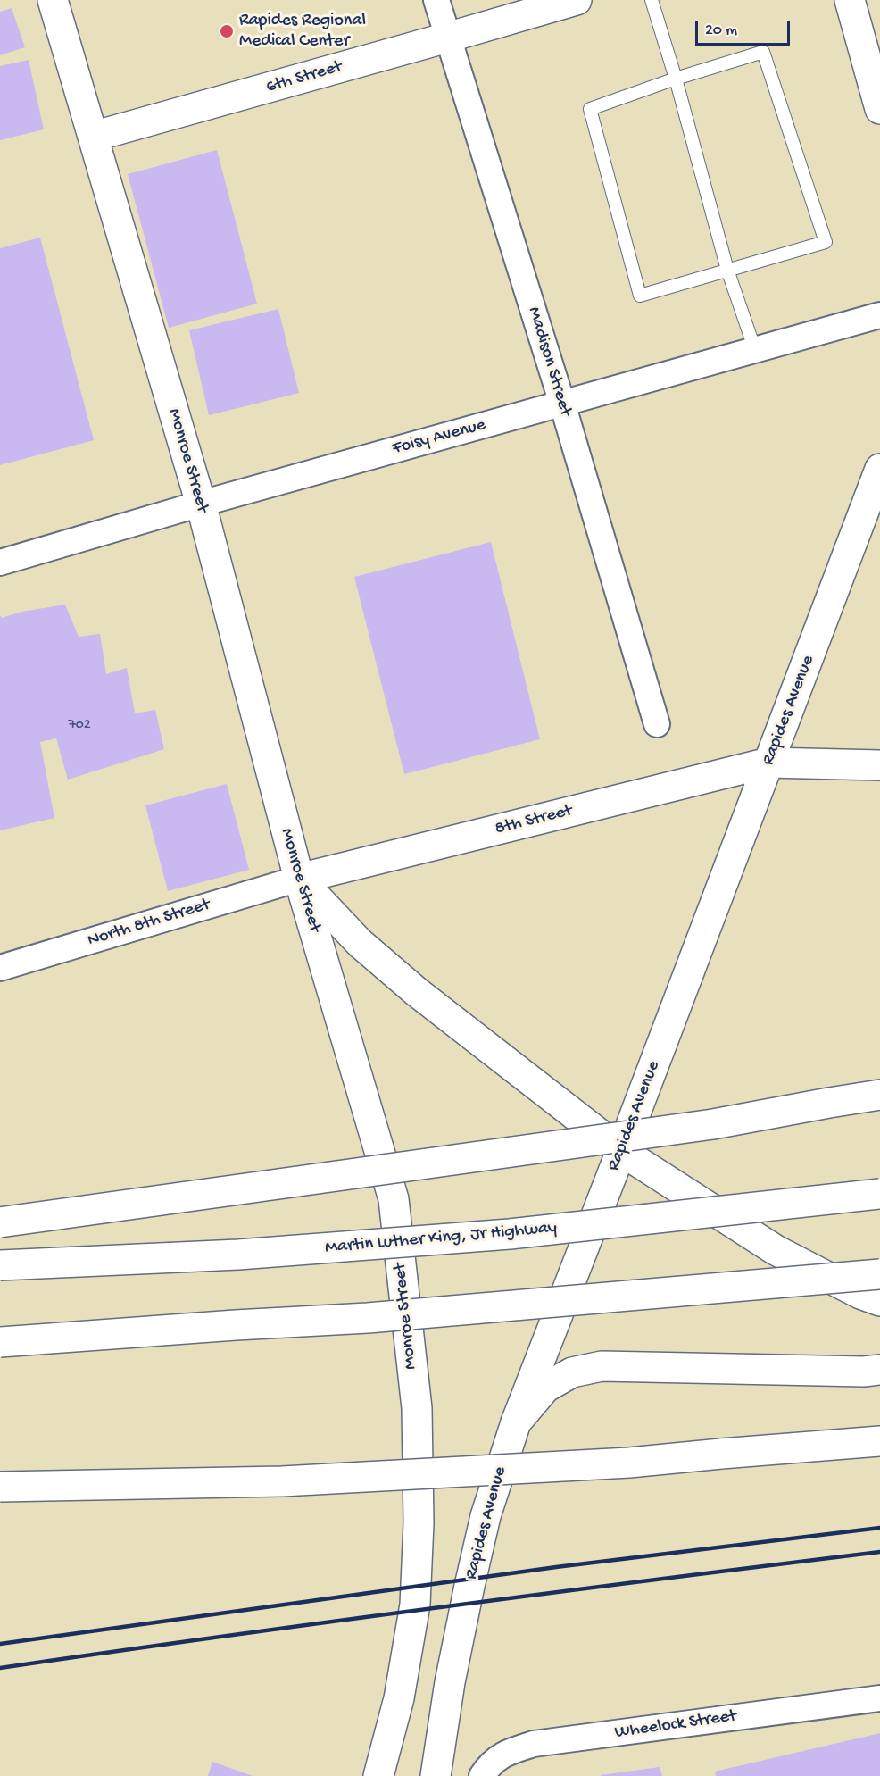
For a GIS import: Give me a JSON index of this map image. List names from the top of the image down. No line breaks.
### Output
{"streets":{"main road":["6th Street","Monroe Street","Rapides Avenue","8th Street","Martin Luther King, Jr Highway"],"street":["Madison Street","Foisy Avenue","North 8th Street","Wheelock Street"]},"crossings":[["6th Street","Madison Street"],["6th Street","Monroe Street"],["Madison Street","Foisy Avenue"],["Foisy Avenue","Monroe Street"],["Monroe Street","8th Street"],["Monroe Street","North 8th Street"],["Rapides Avenue","8th Street"],["8th Street","North 8th Street"]],"places":["Rapides Regional Medical Center"],"house_numbers":["702"],"scale_bar":"20 m"}
